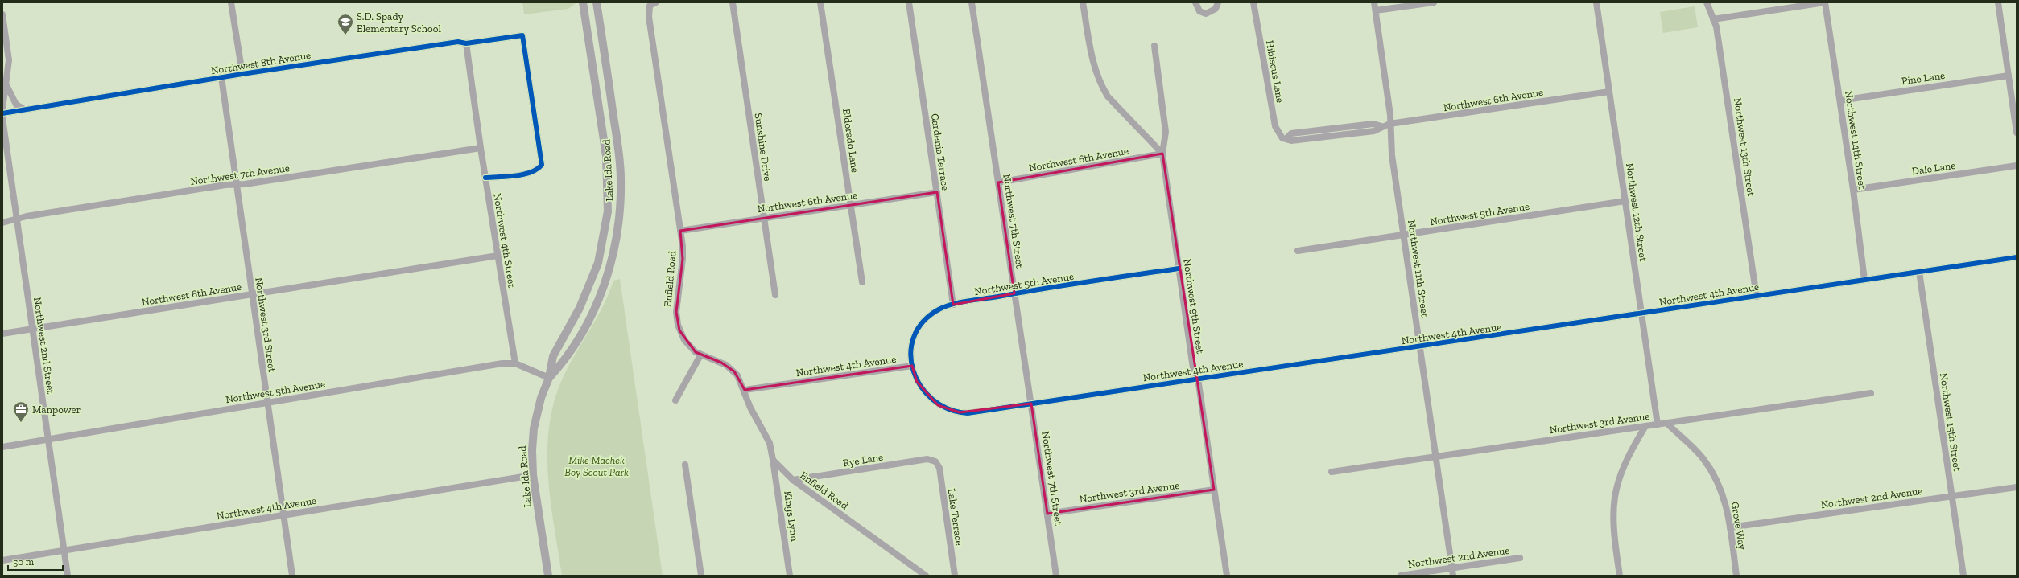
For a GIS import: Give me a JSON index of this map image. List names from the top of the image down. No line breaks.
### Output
{"streets":{"street":["Northwest 8th Avenue","Hibiscus Lane","Pine Lane","Northwest 6th Avenue","Northwest 14th Street","Eldorado Lane","Sunshine Drive","Northwest 13th Street","Gardenia Terrace","Dale Lane","Lake Ida Road","Northwest 7th Avenue","Northwest 12th Street","Northwest 5th Avenue","Northwest 7th Street","Northwest 4th Street","Northwest 11th Street","Enfield Road","Northwest 4th Avenue","Northwest 9th Street","Northwest 3rd Street","Northwest 2nd Street","Northwest 15th Street","Northwest 3rd Avenue","Rye Lane","Northwest 2nd Avenue","Kings Lynn","Lake Terrace","Grove Way"]},"crossings":[["Northwest 8th Avenue","Northwest 4th Street"],["Northwest 8th Avenue","Northwest 3rd Street"],["Hibiscus Lane","Northwest 6th Avenue"],["Pine Lane","Northwest 14th Street"],["Northwest 6th Avenue","Eldorado Lane"],["Northwest 6th Avenue","Sunshine Drive"],["Northwest 6th Avenue","Gardenia Terrace"],["Northwest 6th Avenue","Northwest 12th Street"],["Northwest 6th Avenue","Northwest 7th Street"],["Northwest 6th Avenue","Northwest 4th Street"],["Northwest 6th Avenue","Northwest 11th Street"],["Northwest 6th Avenue","Enfield Road"],["Northwest 6th Avenue","Northwest 9th Street"],["Northwest 6th Avenue","Northwest 3rd Street"],["Northwest 6th Avenue","Northwest 2nd Street"],["Northwest 14th Street","Dale Lane"],["Northwest 14th Street","Northwest 4th Avenue"],["Northwest 13th Street","Northwest 4th Avenue"],["Gardenia Terrace","Northwest 5th Avenue"],["Lake Ida Road","Northwest 5th Avenue"],["Lake Ida Road","Northwest 4th Avenue"],["Northwest 7th Avenue","Northwest 4th Street"],["Northwest 7th Avenue","Northwest 3rd Street"],["Northwest 7th Avenue","Northwest 2nd Street"],["Northwest 12th Street","Northwest 5th Avenue"],["Northwest 12th Street","Northwest 4th Avenue"],["Northwest 12th Street","Northwest 3rd Avenue"],["Northwest 5th Avenue","Northwest 7th Street"],["Northwest 5th Avenue","Northwest 4th Street"],["Northwest 5th Avenue","Northwest 11th Street"],["Northwest 5th Avenue","Northwest 4th Avenue"],["Northwest 5th Avenue","Northwest 9th Street"],["Northwest 5th Avenue","Northwest 3rd Street"],["Northwest 5th Avenue","Northwest 2nd Street"],["Northwest 7th Street","Northwest 4th Avenue"],["Northwest 7th Street","Northwest 3rd Avenue"],["Northwest 11th Street","Northwest 4th Avenue"],["Northwest 11th Street","Northwest 3rd Avenue"],["Northwest 11th Street","Northwest 2nd Avenue"],["Enfield Road","Northwest 4th Avenue"],["Enfield Road","Rye Lane"],["Enfield Road","Kings Lynn"],["Northwest 4th Avenue","Northwest 9th Street"],["Northwest 4th Avenue","Northwest 3rd Street"],["Northwest 4th Avenue","Northwest 2nd Street"],["Northwest 4th Avenue","Northwest 15th Street"],["Northwest 9th Street","Northwest 3rd Avenue"],["Northwest 15th Street","Northwest 2nd Avenue"],["Northwest 3rd Avenue","Grove Way"],["Rye Lane","Lake Terrace"],["Northwest 2nd Avenue","Grove Way"]],"parks":["Mike Machek Boy Scout Park"],"places":{"school or university":["S.D. Spady Elementary School"],"office":["Manpower"]},"scale_bar":"50 m"}
